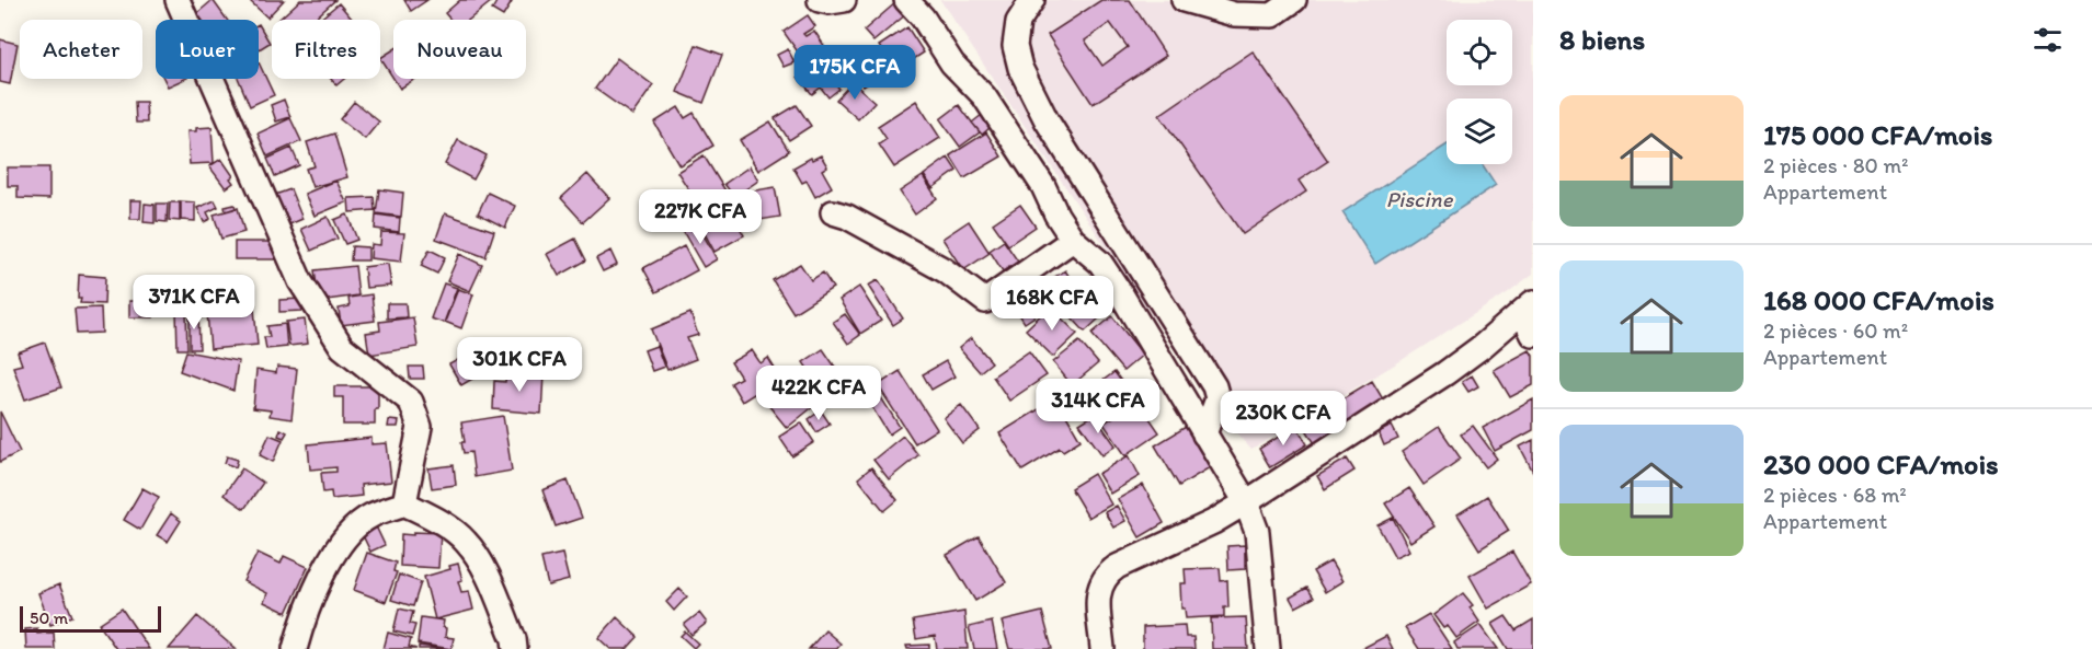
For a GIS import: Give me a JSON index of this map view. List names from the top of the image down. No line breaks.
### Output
{"water":["Piscine"],"scale_bar":"50 m","page":{"heading":"8 biens","chip":["Acheter","Louer","Filtres","Nouveau"],"price":["175K CFA","227K CFA","371K CFA","168K CFA","301K CFA","422K CFA","314K CFA","230K CFA"],"list":[{"name":"175 000 CFA/mois","note":"2 pièces · 80 m² · Appartement"},{"name":"168 000 CFA/mois","note":"2 pièces · 60 m² · Appartement"},{"name":"230 000 CFA/mois","note":"2 pièces · 68 m² · Appartement"}],"scale":"50 m"}}
